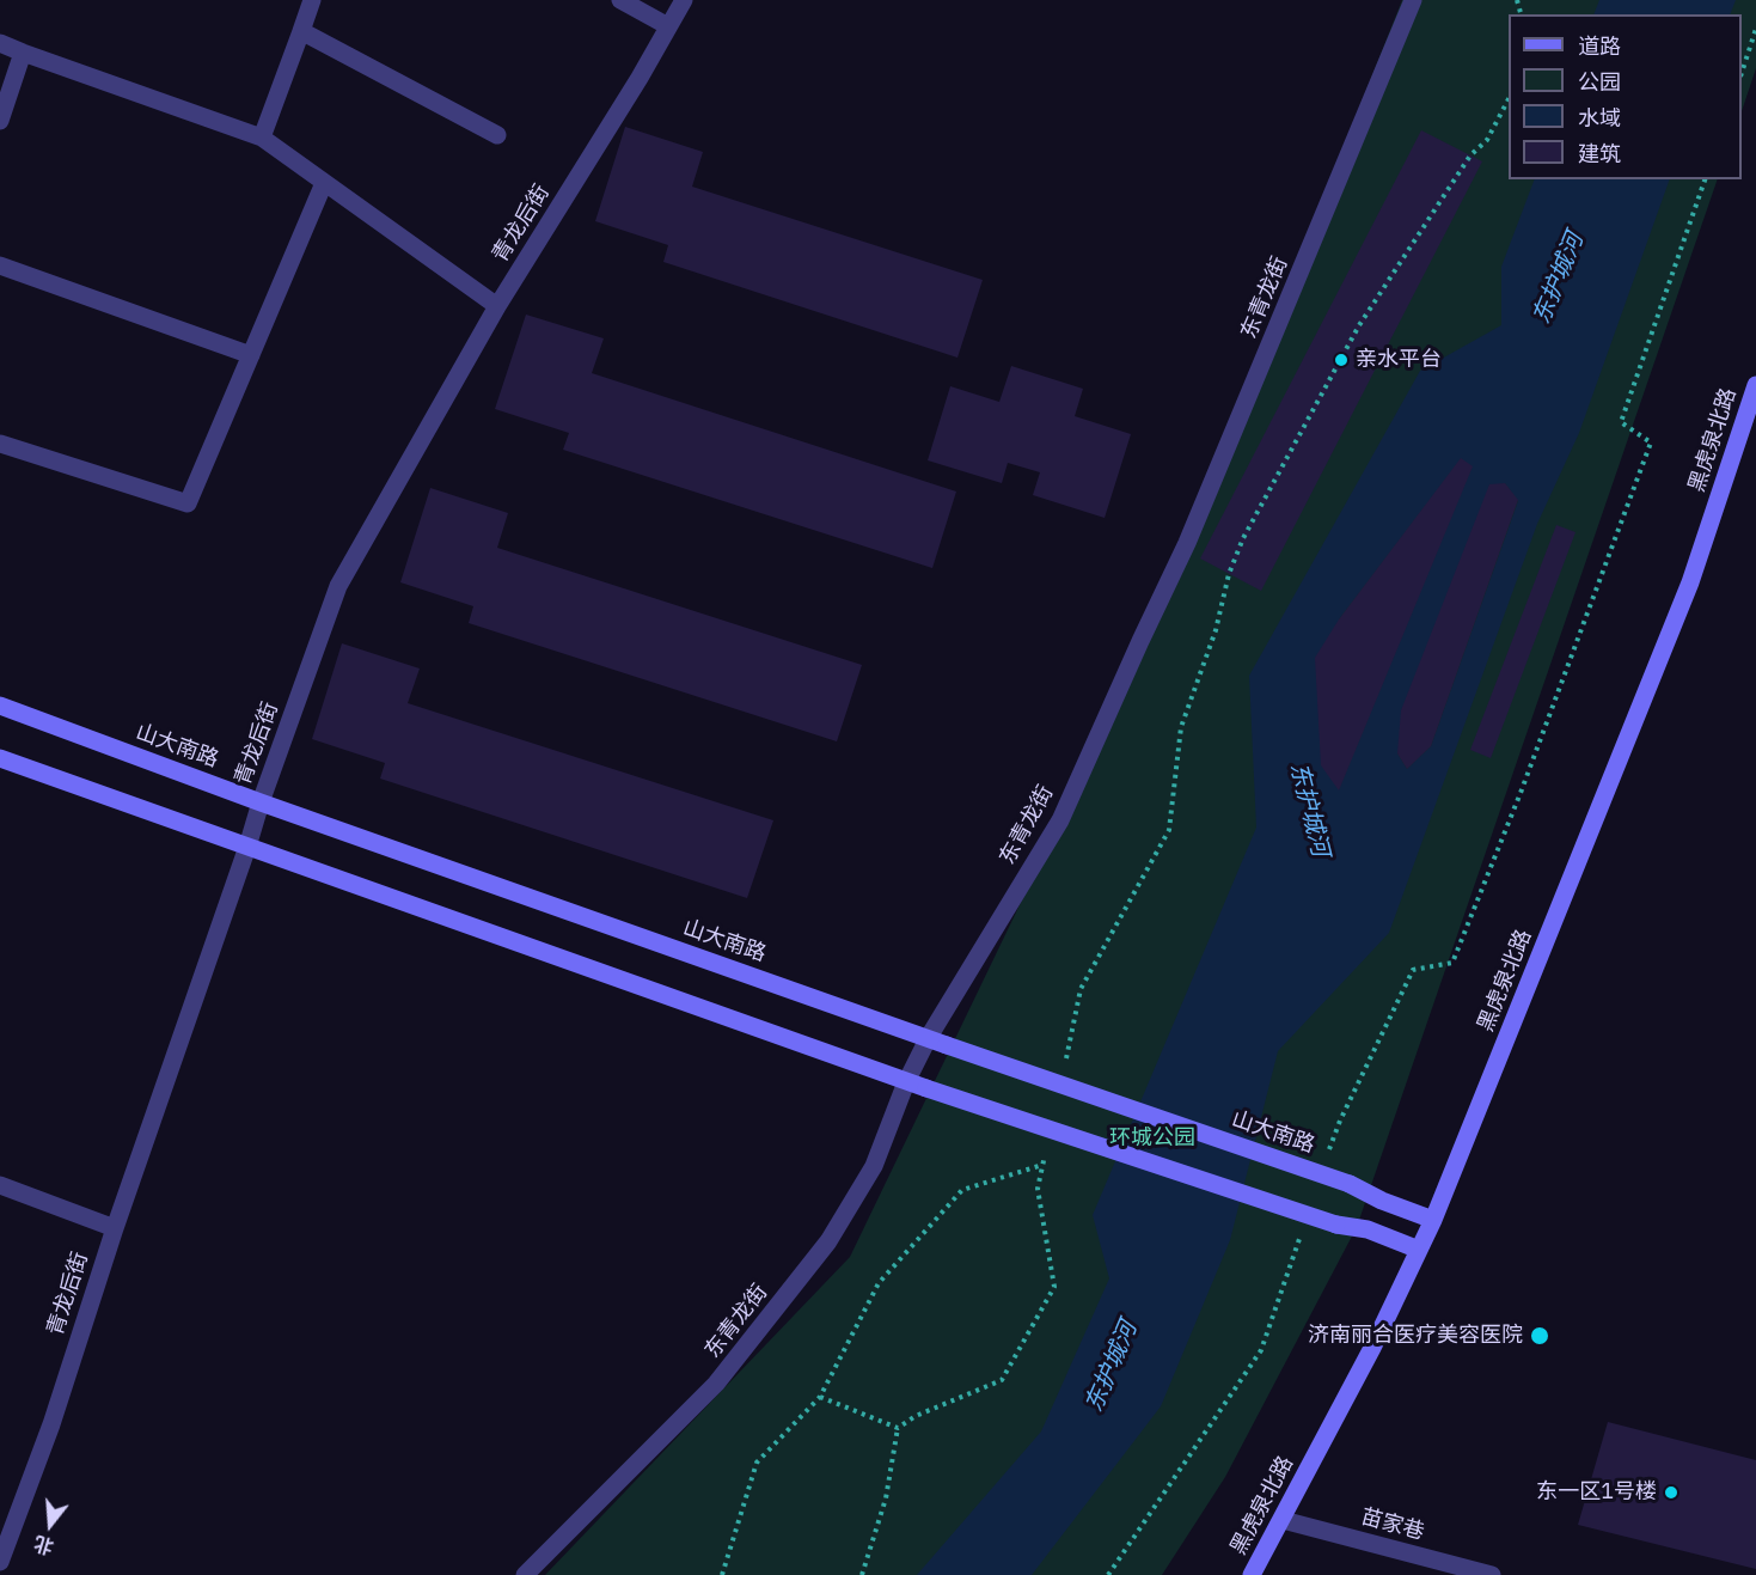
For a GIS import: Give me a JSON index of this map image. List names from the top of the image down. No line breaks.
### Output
{"streets":{"main road":["黑虎泉北路","山大南路"],"street":["青龙后街","东青龙街","苗家巷"]},"crossings":[["青龙后街","山大南路"],["东青龙街","山大南路"],["黑虎泉北路","山大南路"],["黑虎泉北路","苗家巷"]],"water":["东护城河"],"parks":["环城公园"],"places":["亲水平台","济南丽合医疗美容医院","东一区1号楼"],"legend":["道路","公园","水域","建筑"],"north":"bottom"}
